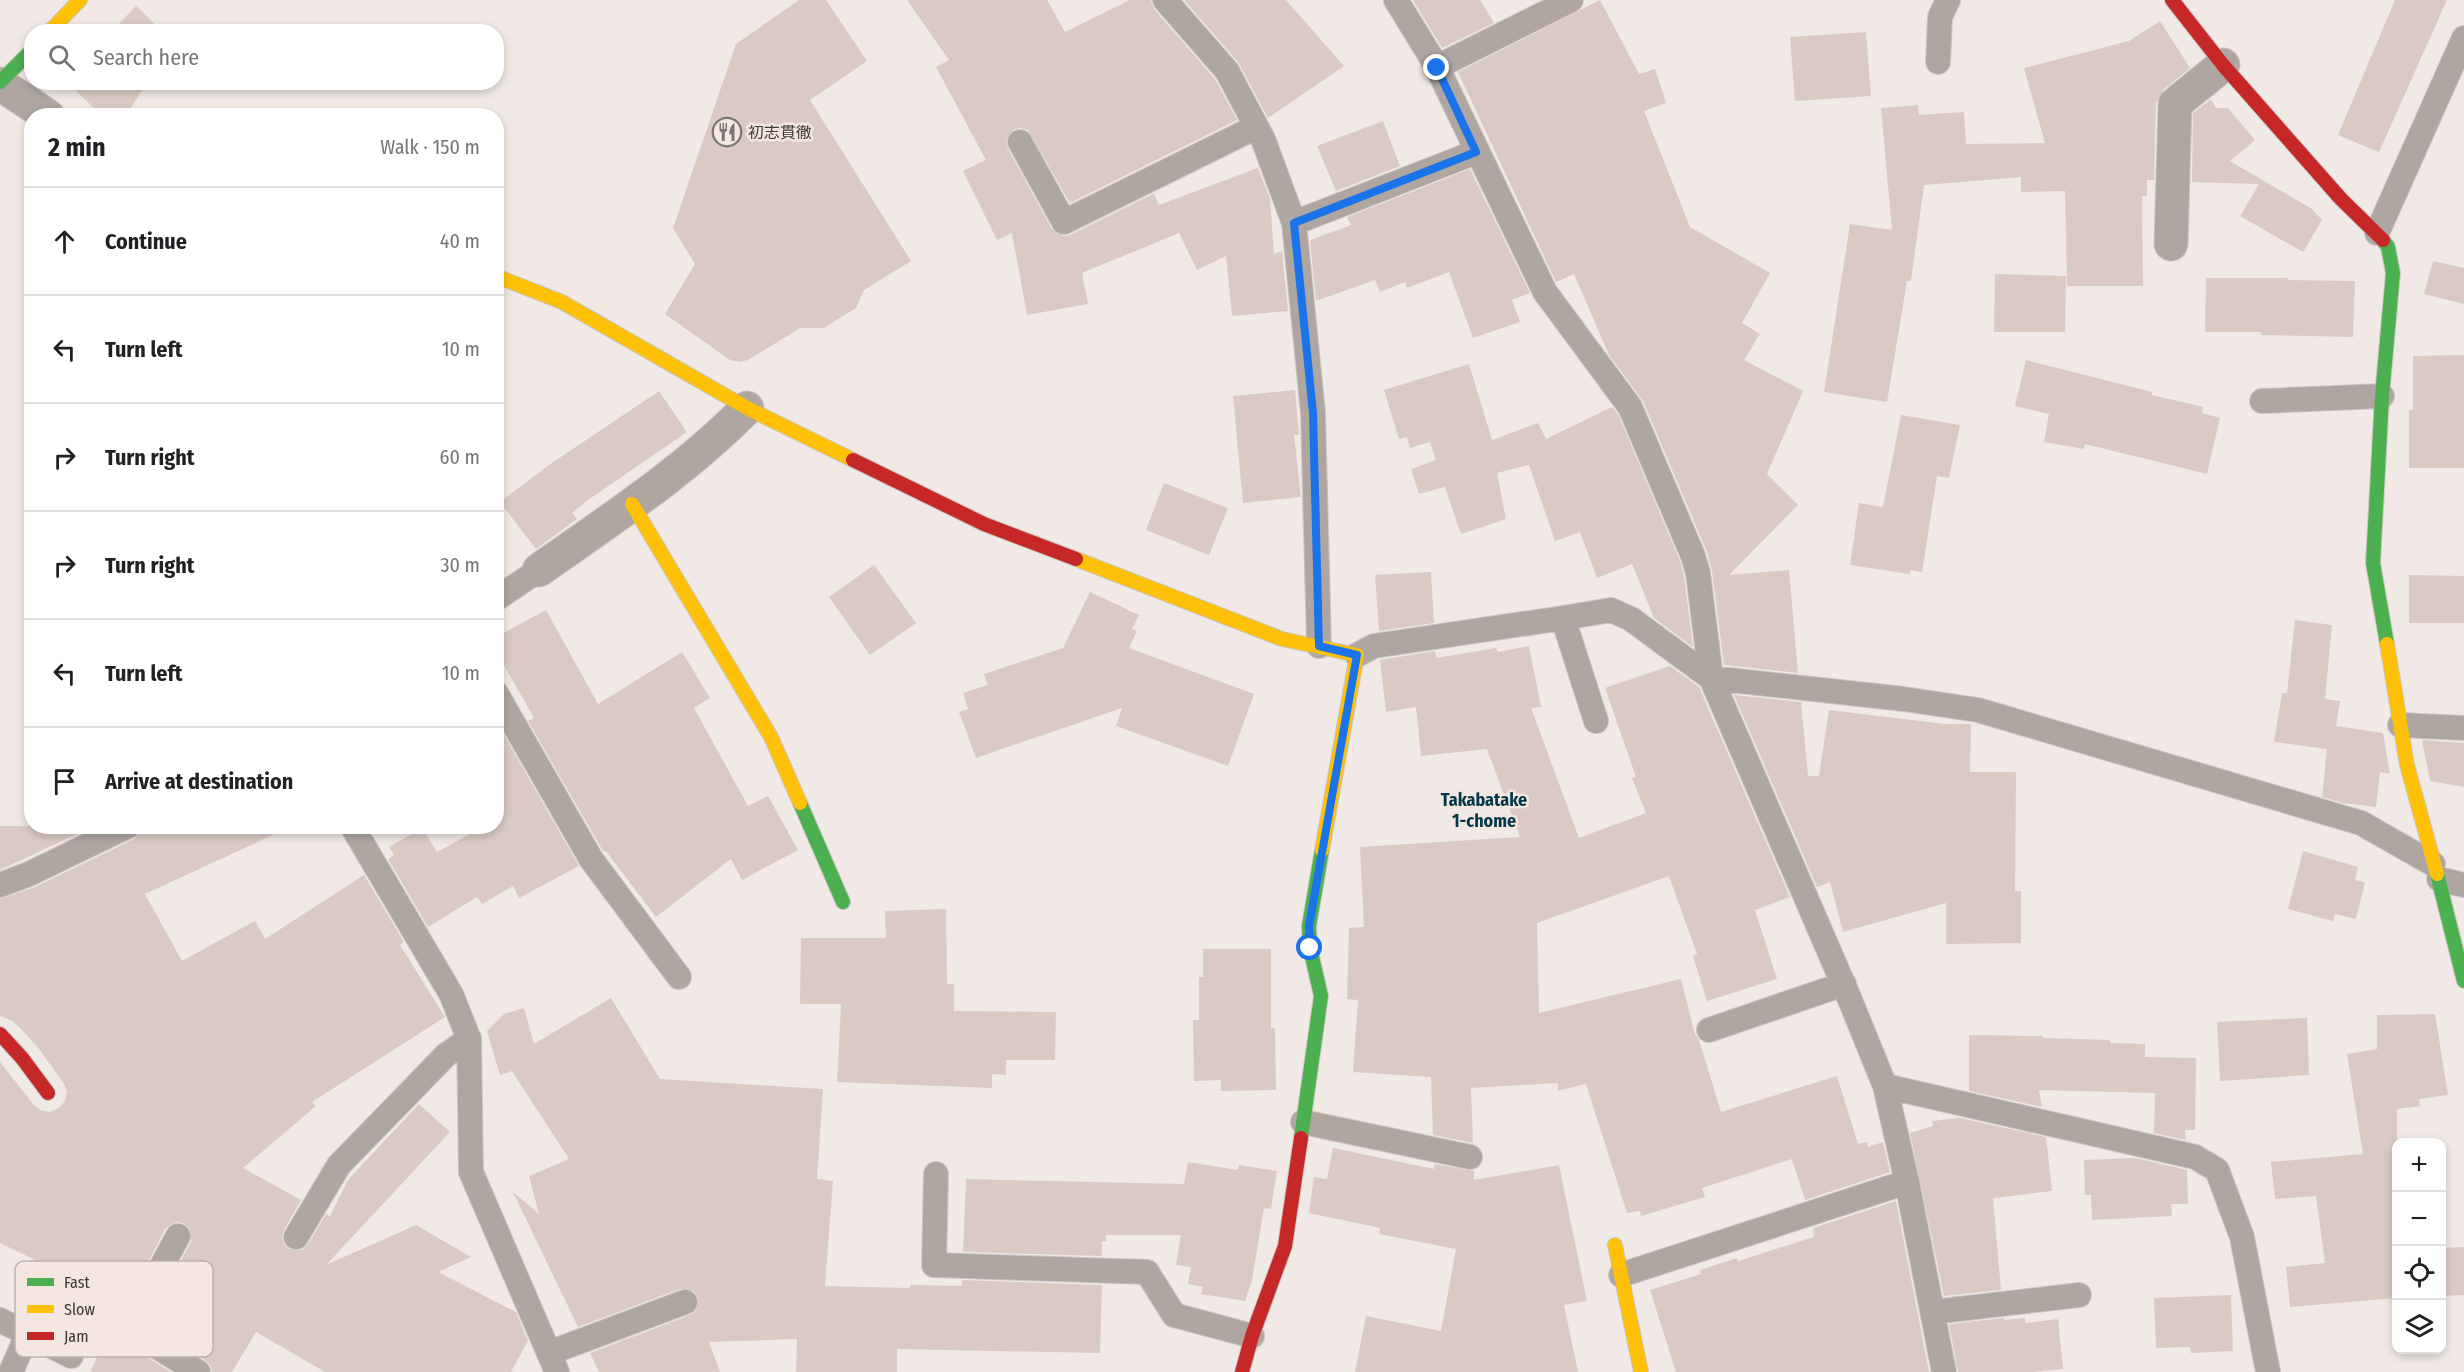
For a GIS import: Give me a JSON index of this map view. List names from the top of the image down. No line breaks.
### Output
{"districts":["Takabatake 1-chome"],"places":{"restaurant":["初志貫徹"]},"legend":["Fast","Slow","Jam"],"page":{"search":"Search here","heading":["2 min","Walk · 150 m"],"list":[["Continue","40 m"],["Turn left","10 m"],["Turn right","60 m"],["Turn right","30 m"],["Turn left","10 m"],"Arrive at destination"],"map_buttons":["+","−"]}}
